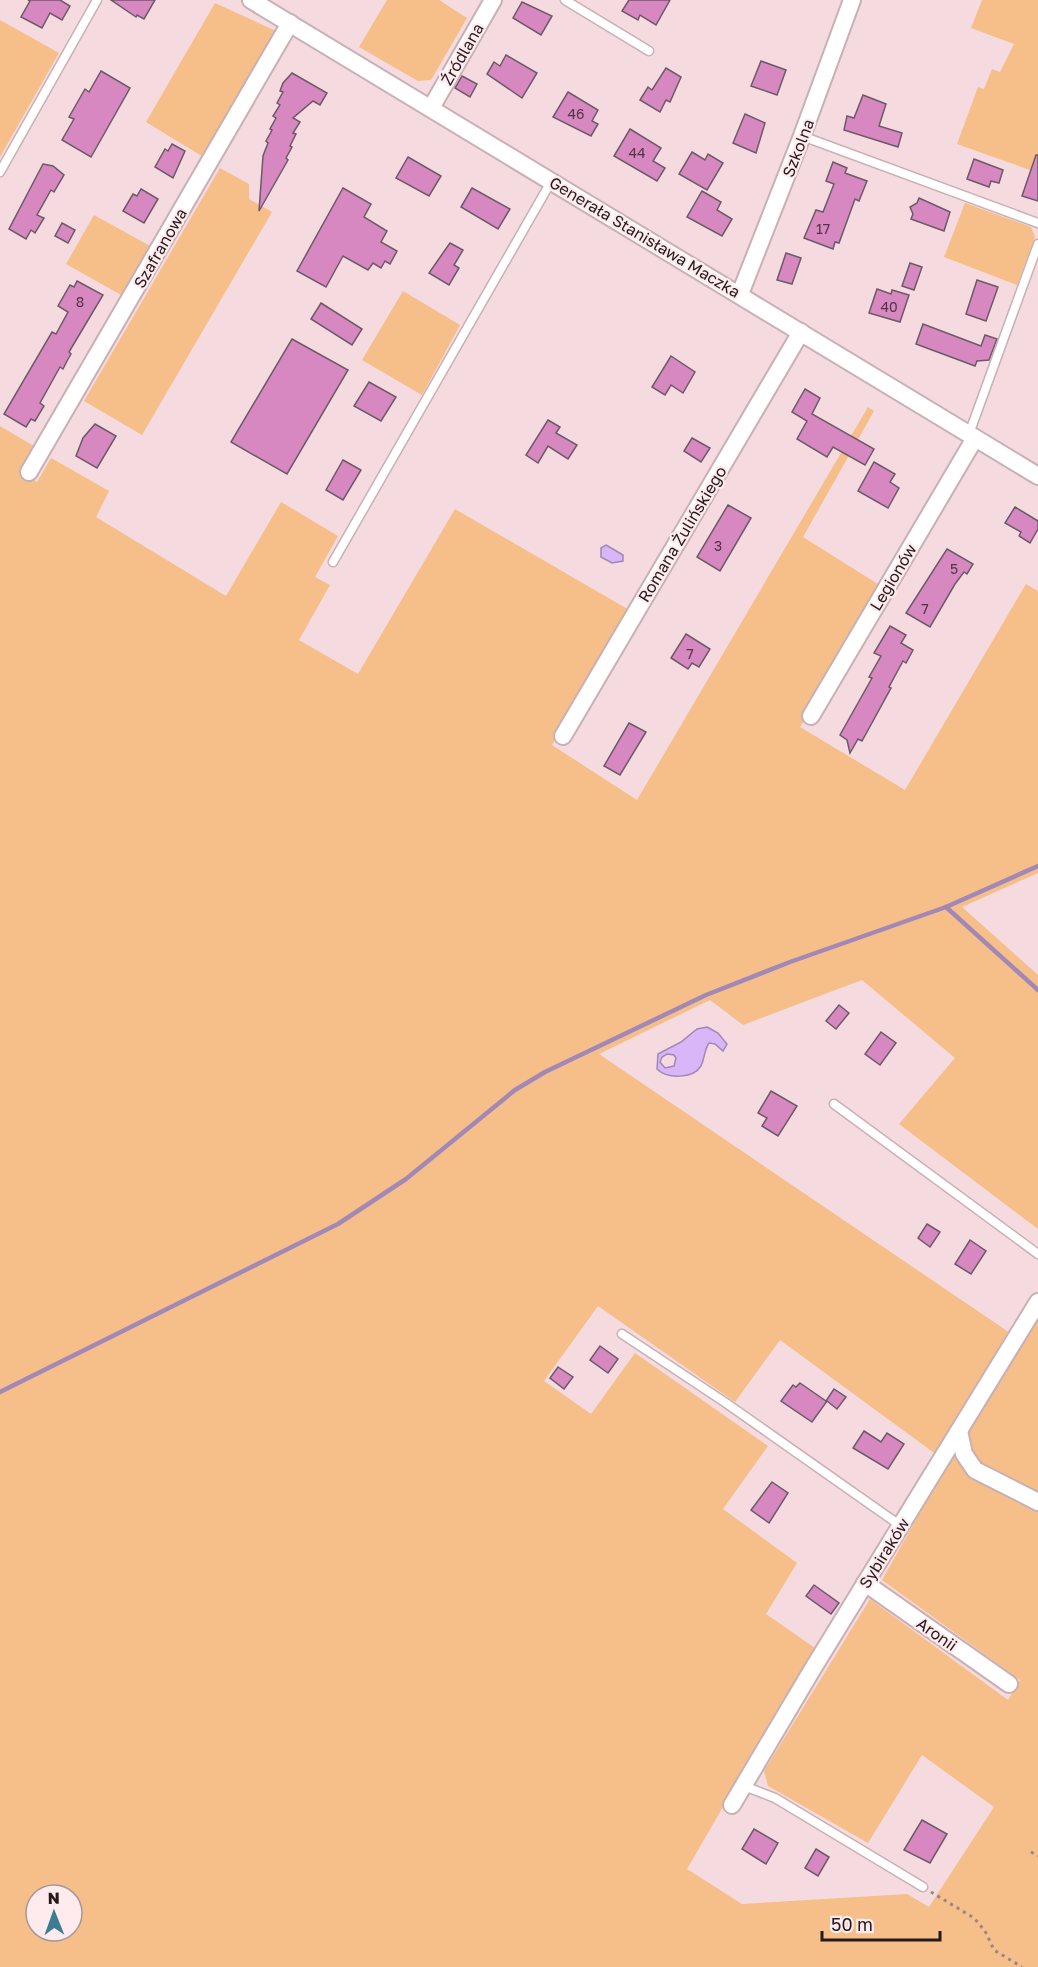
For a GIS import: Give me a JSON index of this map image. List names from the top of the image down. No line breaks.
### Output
{"streets":{"street":["Źródlana","Szkolna","Generała Stanisława Maczka","Szafranowa","Romana Żulińskiego","Legionów","Sybiraków","Aronii"]},"crossings":[["Źródlana","Generała Stanisława Maczka"],["Szkolna","Generała Stanisława Maczka"],["Generała Stanisława Maczka","Szafranowa"],["Generała Stanisława Maczka","Romana Żulińskiego"],["Generała Stanisława Maczka","Legionów"],["Sybiraków","Aronii"]],"house_numbers":["46","44","17","8","40","3","5","7","7"],"scale_bar":"50 m","north":"top"}
